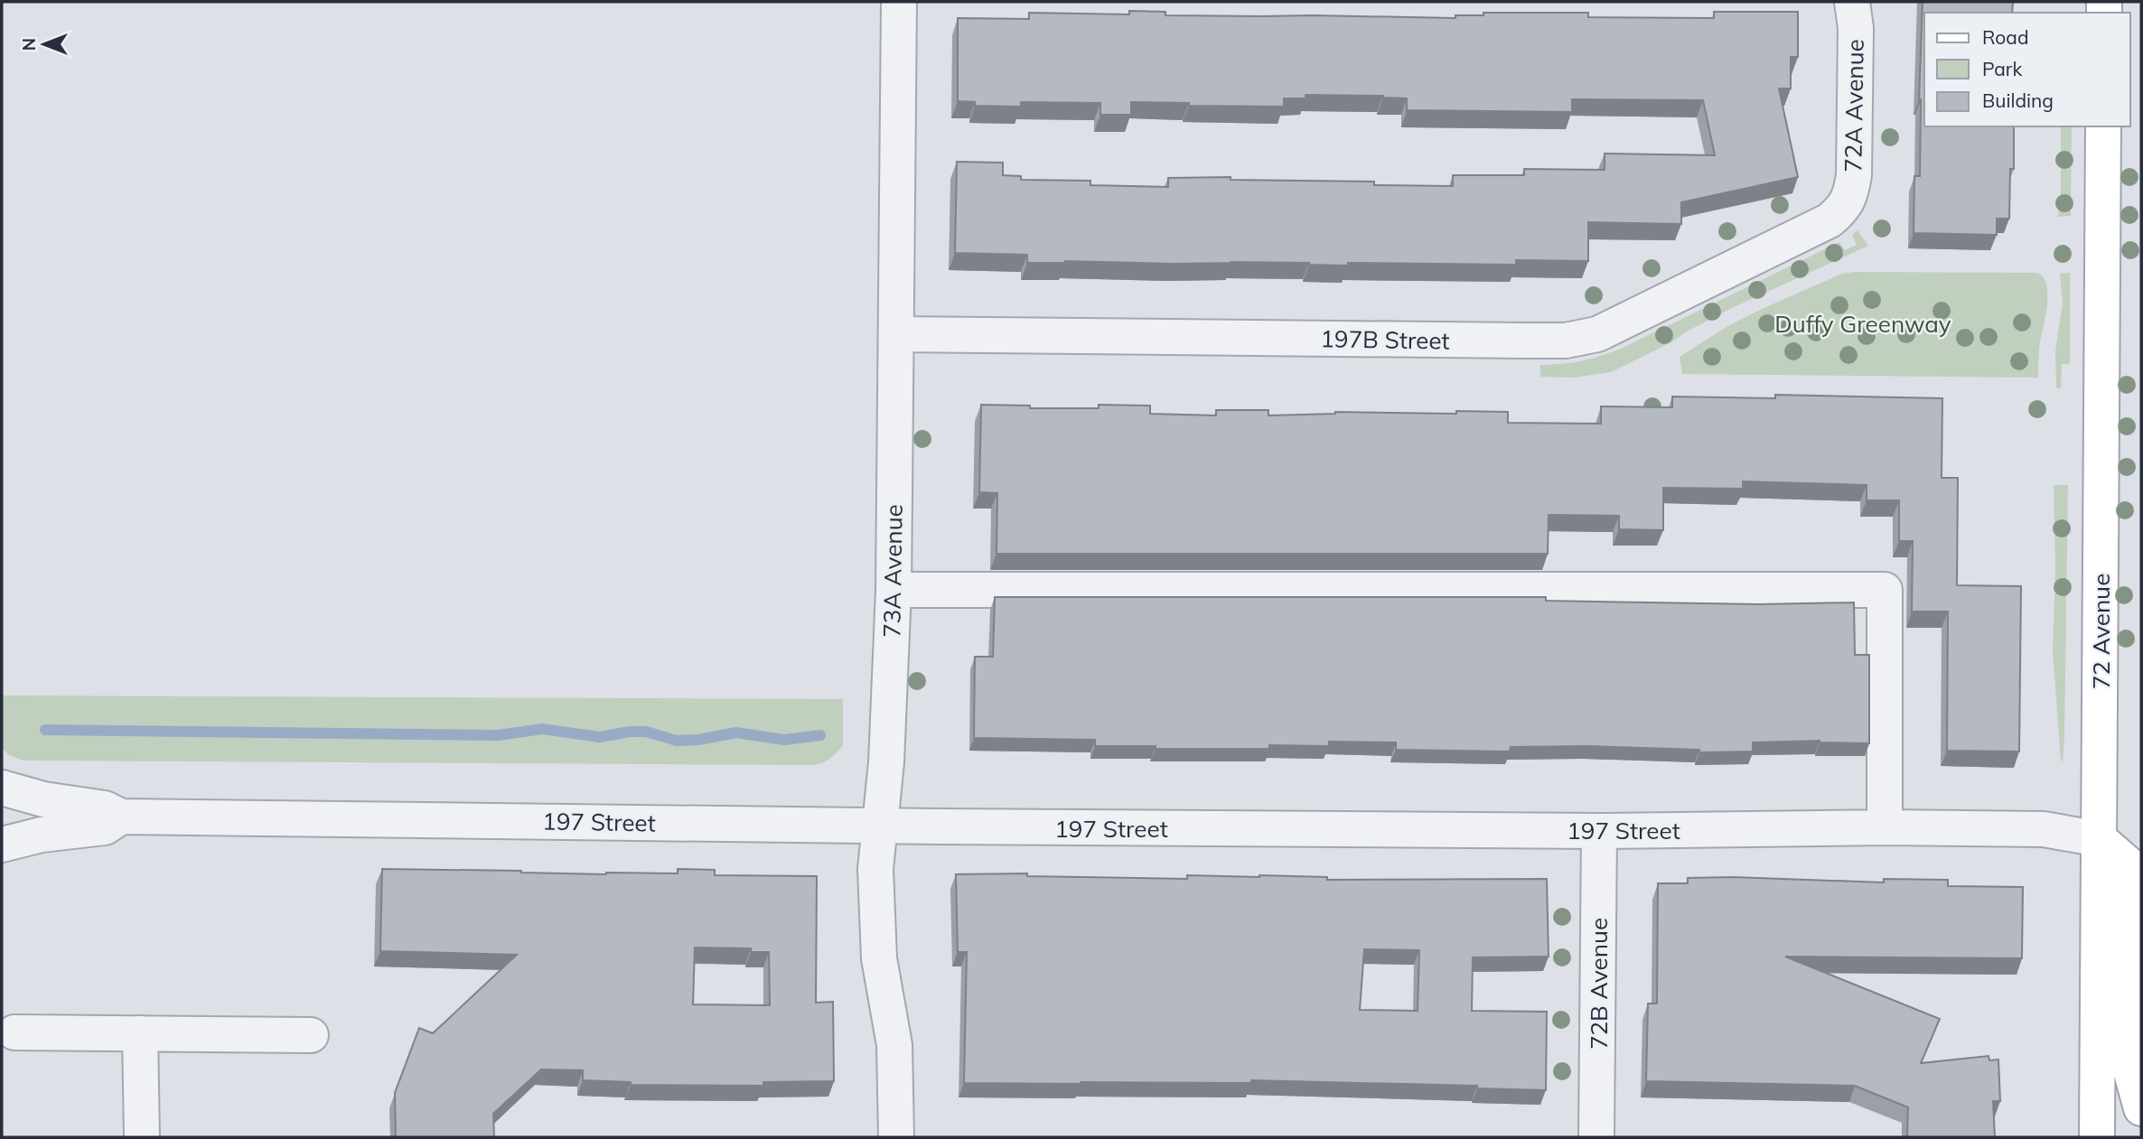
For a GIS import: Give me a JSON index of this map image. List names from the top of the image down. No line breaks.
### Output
{"streets":{"main road":["72 Avenue"],"street":["72A Avenue","197B Street","73A Avenue","197 Street","72B Avenue"]},"crossings":[["72A Avenue","197B Street"],["197B Street","73A Avenue"],["73A Avenue","197 Street"],["72 Avenue","197 Street"],["197 Street","72B Avenue"]],"parks":["Duffy Greenway"],"legend":["Road","Park","Building"],"north":"left"}
